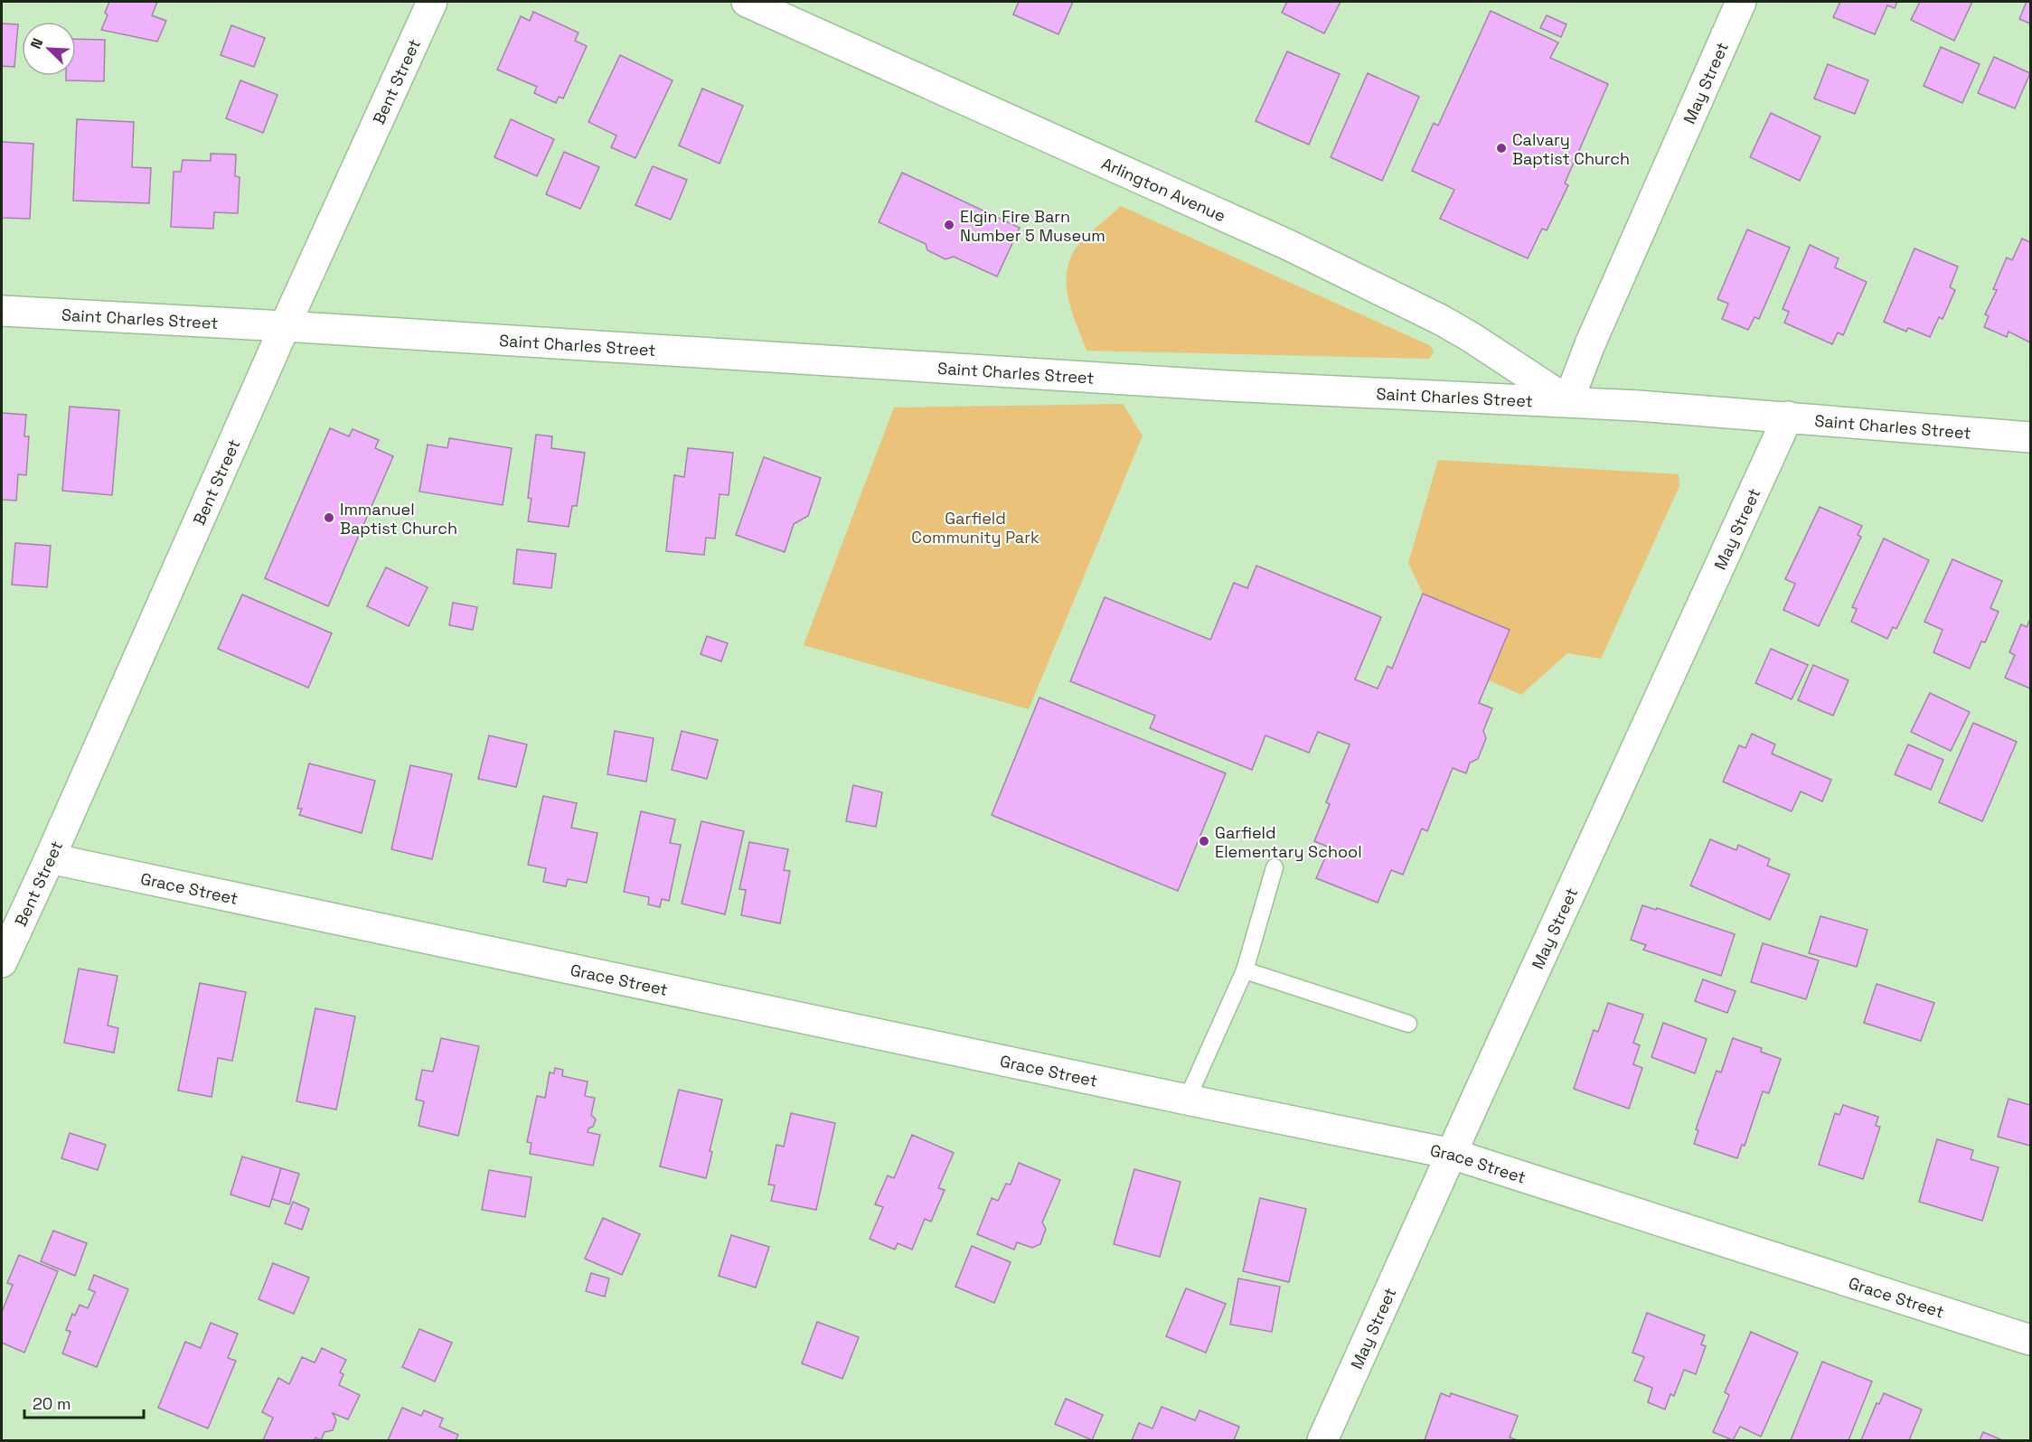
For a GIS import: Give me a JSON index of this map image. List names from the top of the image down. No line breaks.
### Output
{"streets":{"street":["Bent Street","May Street","Arlington Avenue","Saint Charles Street","Grace Street"]},"crossings":[["Bent Street","Saint Charles Street"],["Bent Street","Grace Street"],["May Street","Arlington Avenue"],["May Street","Saint Charles Street"],["May Street","Grace Street"],["Arlington Avenue","Saint Charles Street"]],"parks":["Garfield Community Park"],"places":["Calvary Baptist Church","Elgin Fire Barn Number 5 Museum","Immanuel Baptist Church","Garfield Elementary School"],"scale_bar":"20 m","north":"top left"}
